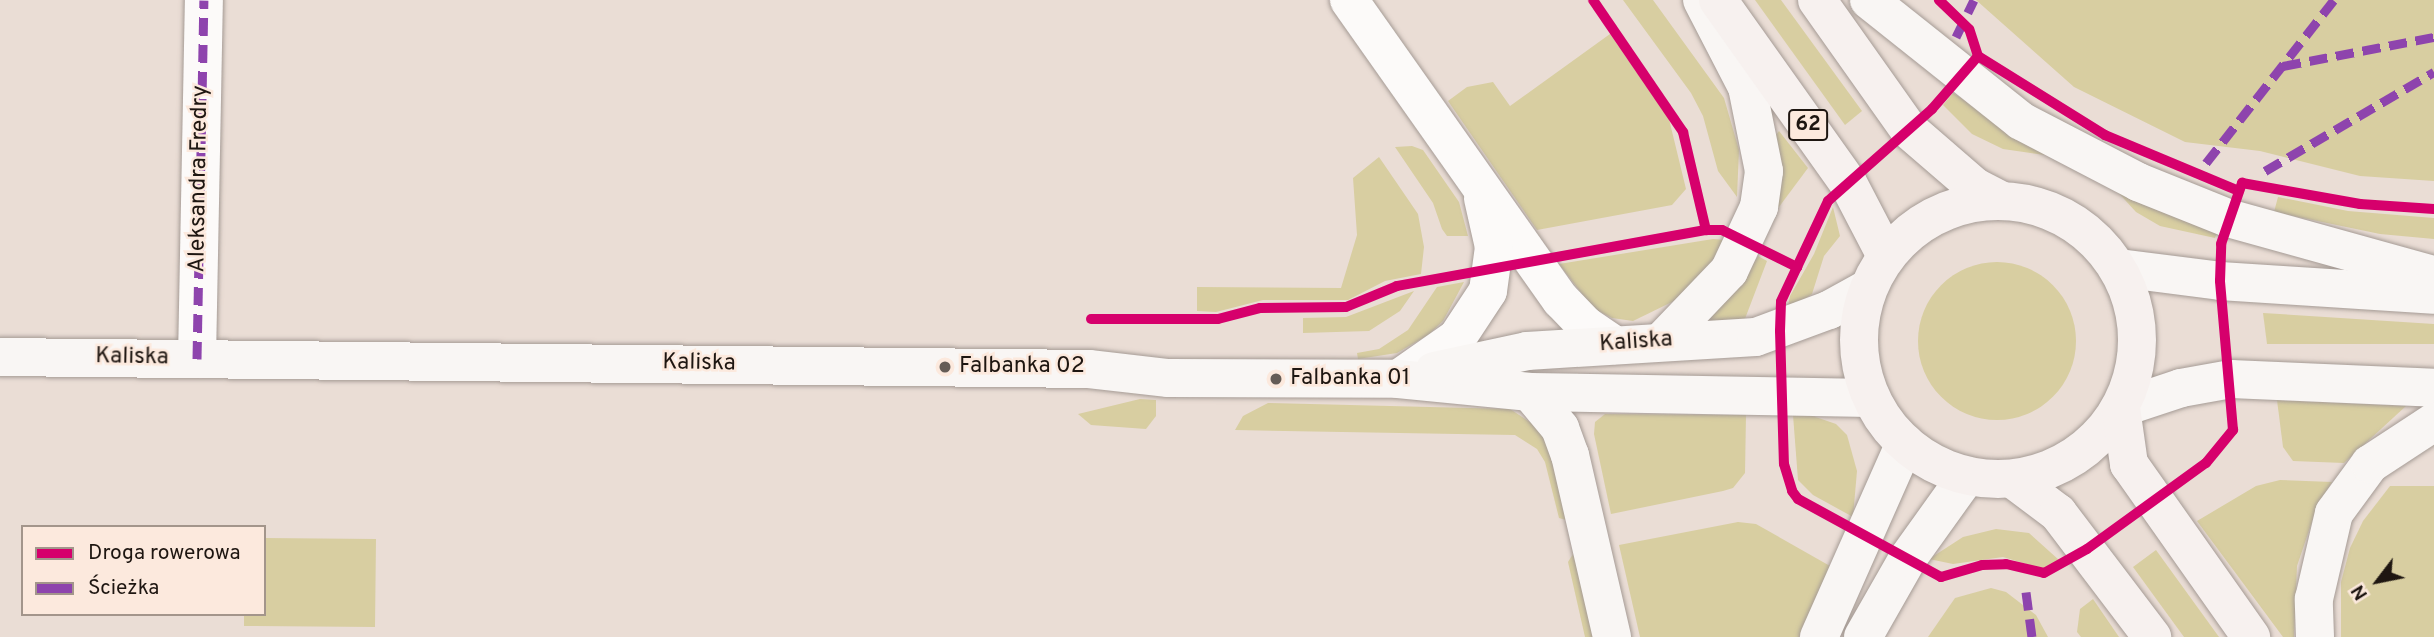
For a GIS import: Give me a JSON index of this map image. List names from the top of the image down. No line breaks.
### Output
{"streets":{"main road":["62"],"street":["Aleksandra Fredry","Kaliska"]},"crossings":[["Aleksandra Fredry","Kaliska"]],"places":["Falbanka 02","Falbanka 01"],"legend":["Droga rowerowa","Ścieżka"],"north":"bottom left"}
